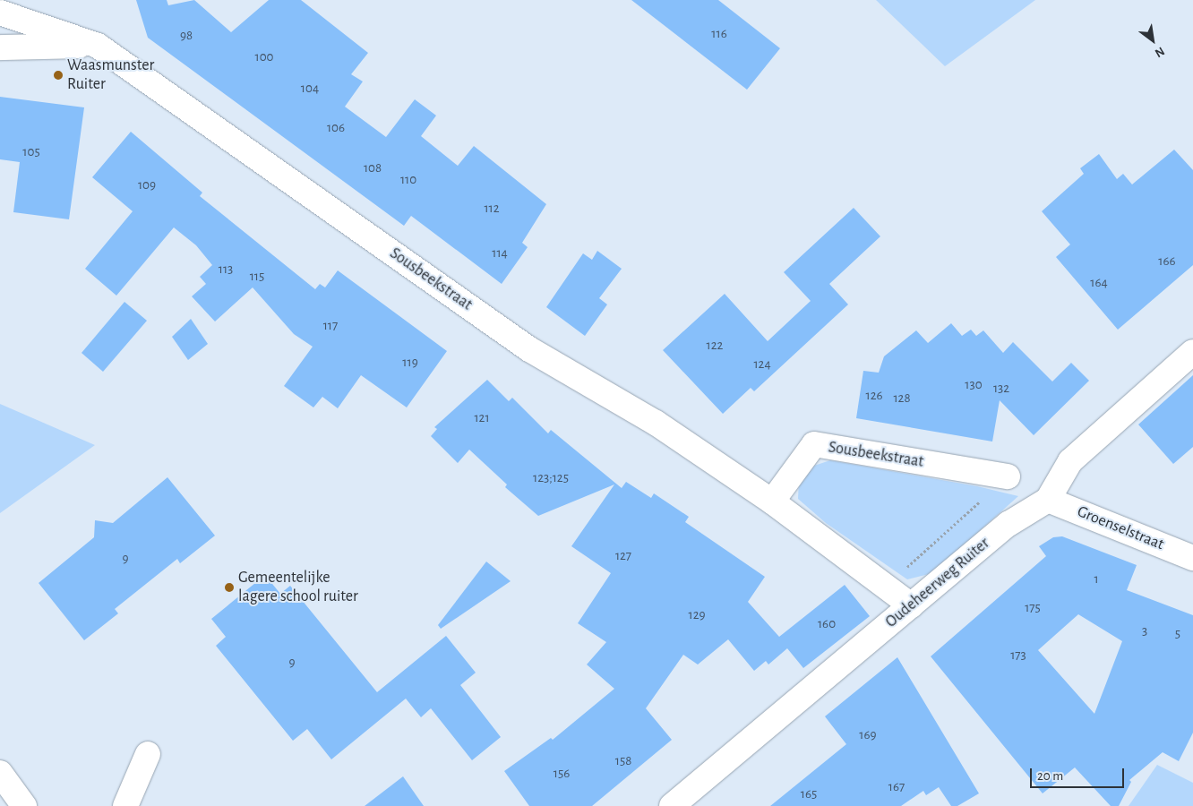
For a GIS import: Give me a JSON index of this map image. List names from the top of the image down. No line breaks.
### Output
{"streets":{"street":["Sousbeekstraat","Groenselstraat","Oudeheerweg Ruiter"]},"crossings":[["Sousbeekstraat","Oudeheerweg Ruiter"],["Groenselstraat","Oudeheerweg Ruiter"]],"places":["Waasmunster Ruiter","Gemeentelijke lagere school ruiter"],"house_numbers":["116","98","100","104","106","105","108","110","109","112","114","166","113","115","164","117","122","119","124","130","132","126","128","121","123;125","127","9","1","175","129","160","3","5","173","9","169","158","156","167","165"],"scale_bar":"20 m","north":"bottom right"}
